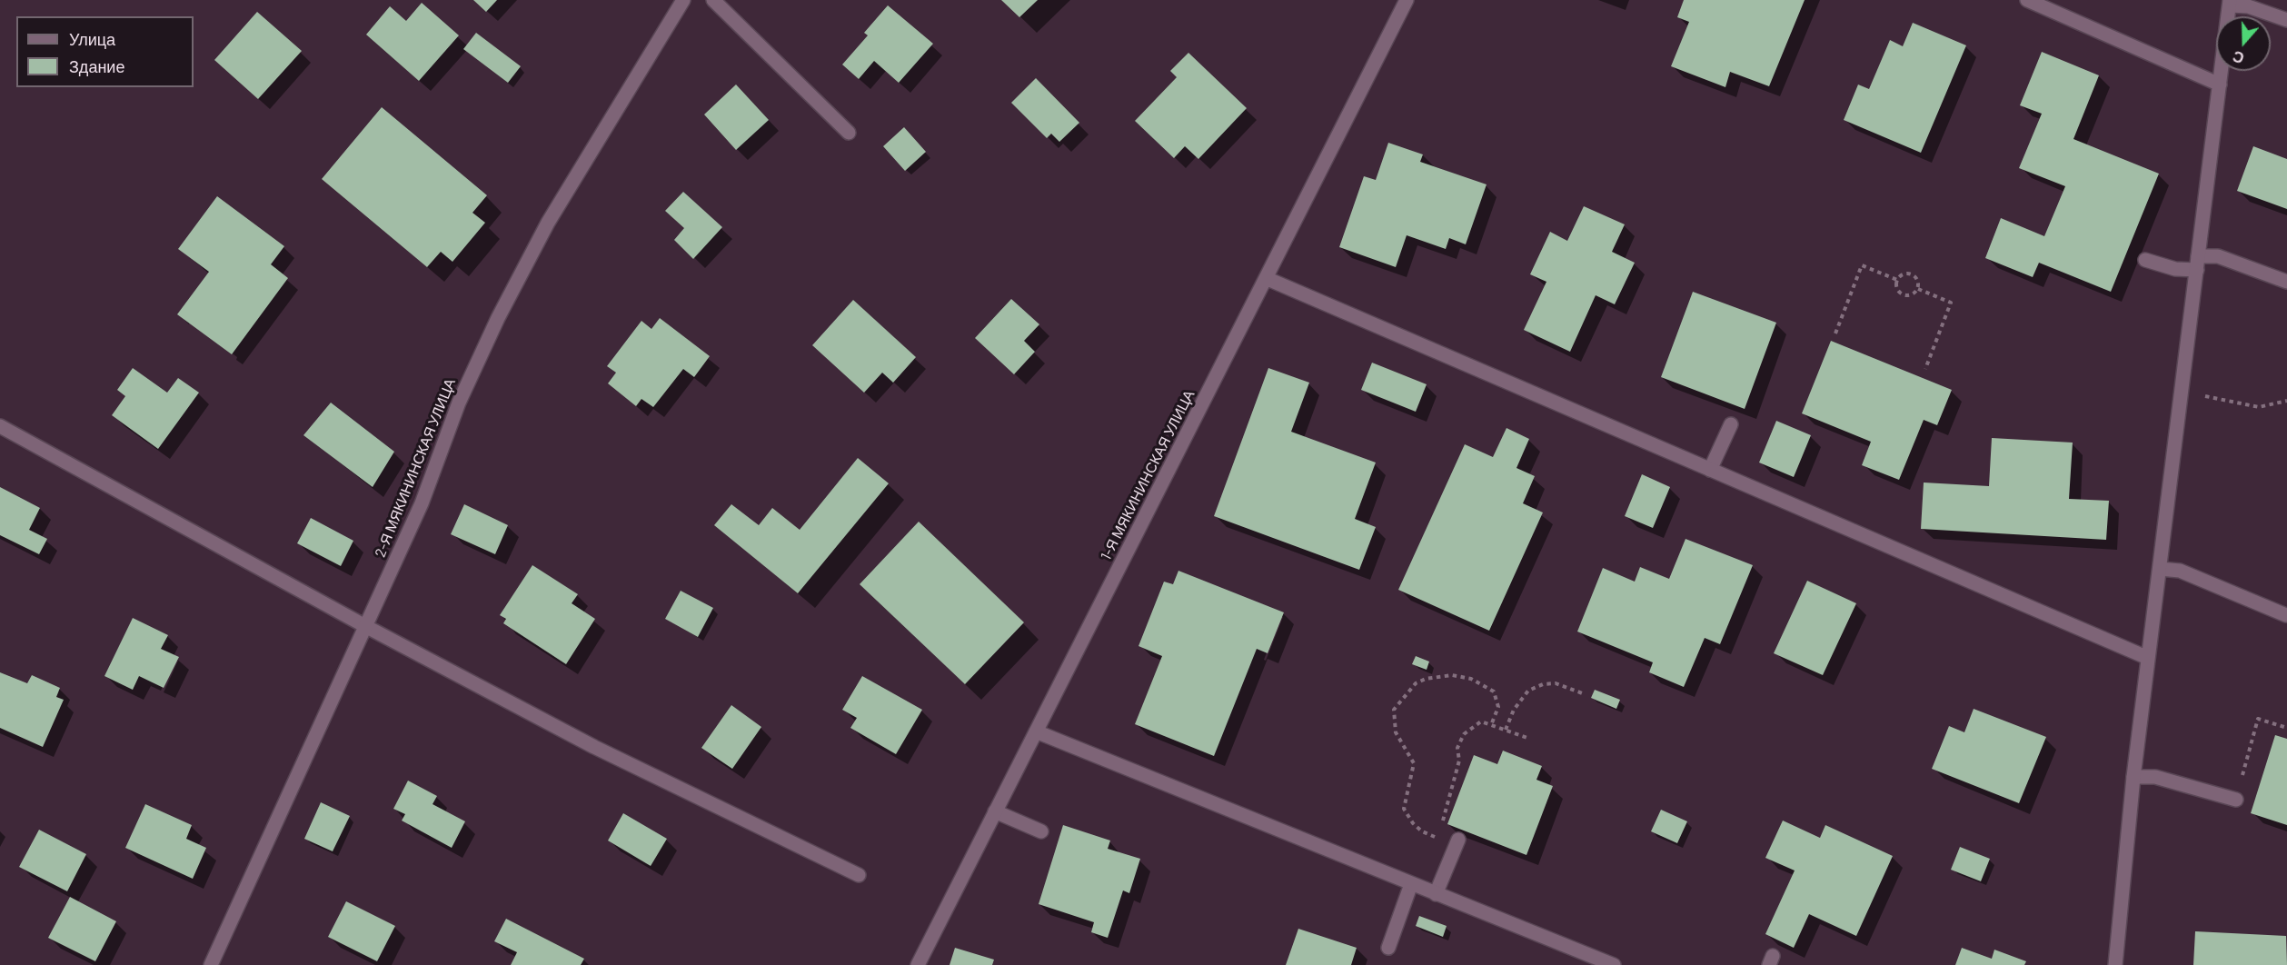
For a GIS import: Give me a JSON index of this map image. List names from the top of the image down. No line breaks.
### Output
{"streets":{"street":["2-Я МЯКИНИНСКАЯ УЛИЦА","1-Я МЯКИНИНСКАЯ УЛИЦА"]},"legend":["Улица","Здание"],"north":"bottom"}
